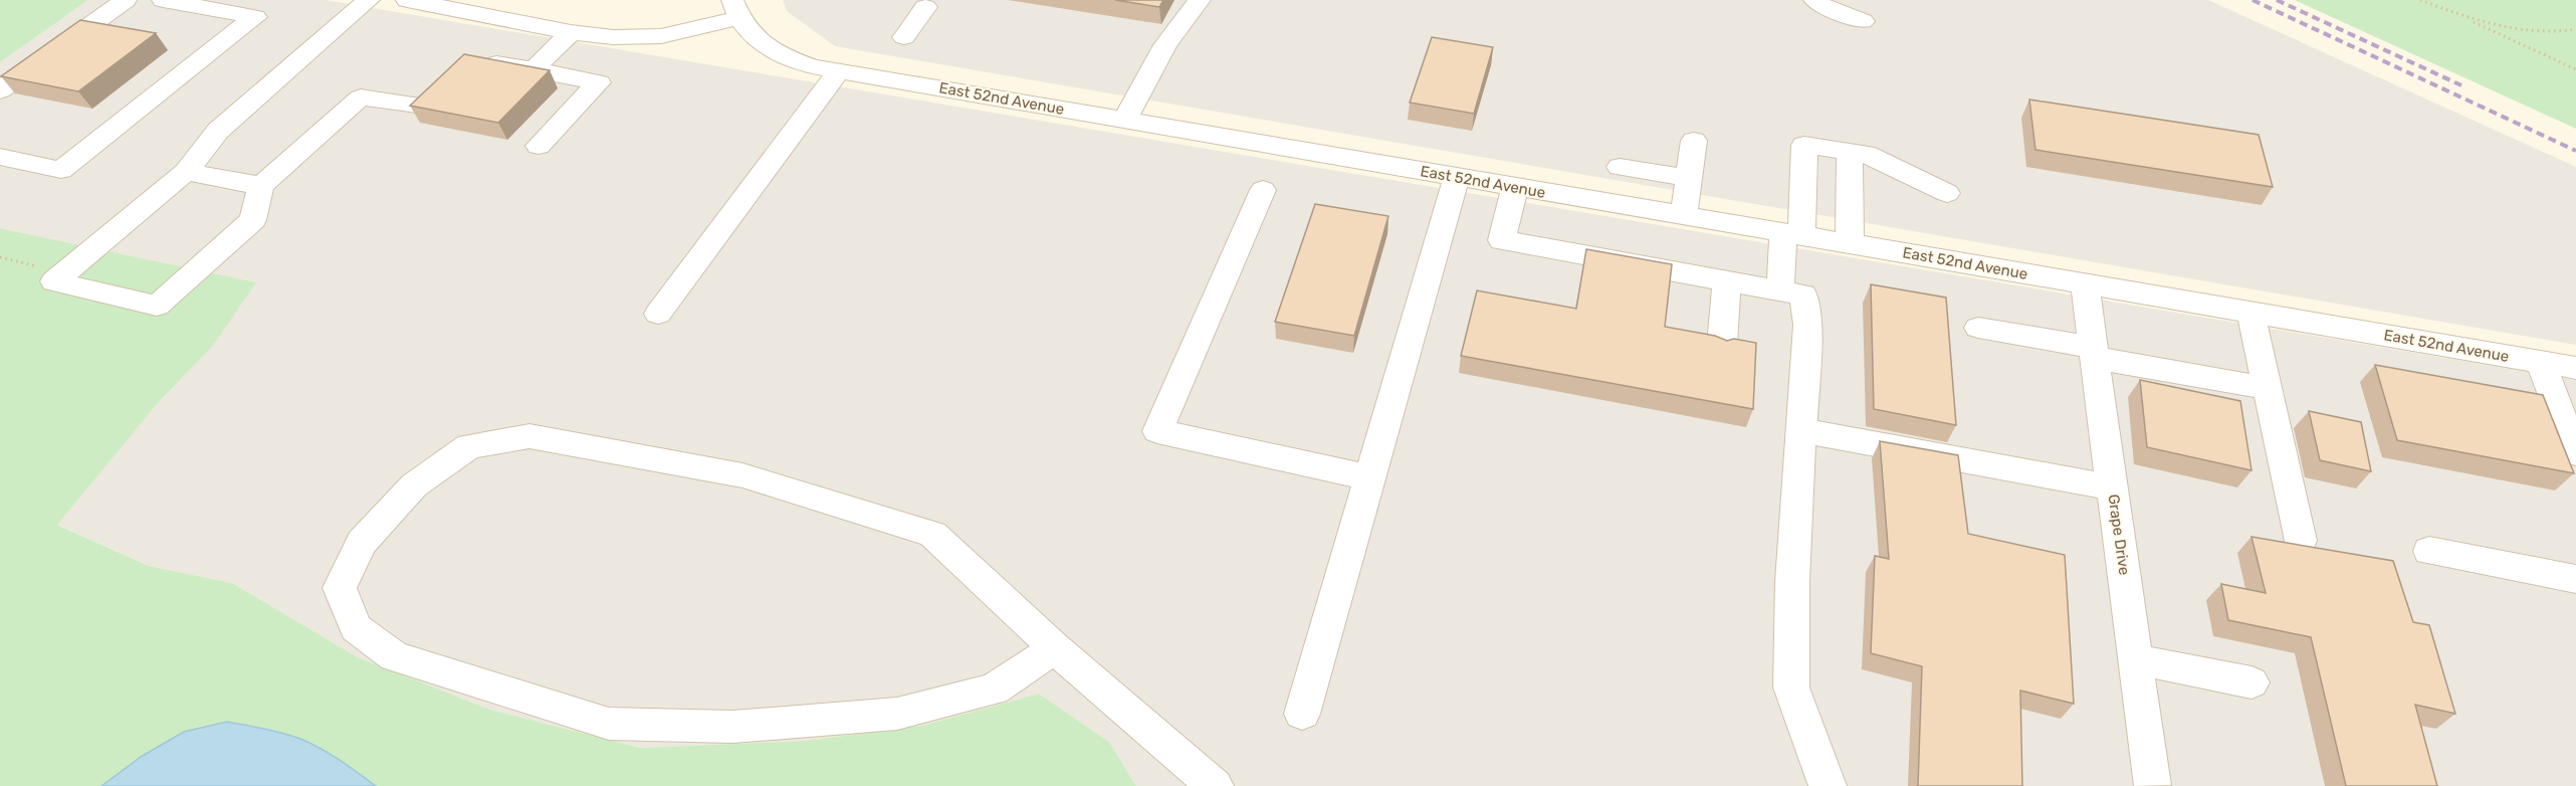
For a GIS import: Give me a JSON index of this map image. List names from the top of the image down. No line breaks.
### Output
{"streets":{"street":["East 52nd Avenue","Grape Drive"]},"crossings":[["East 52nd Avenue","Grape Drive"]]}
